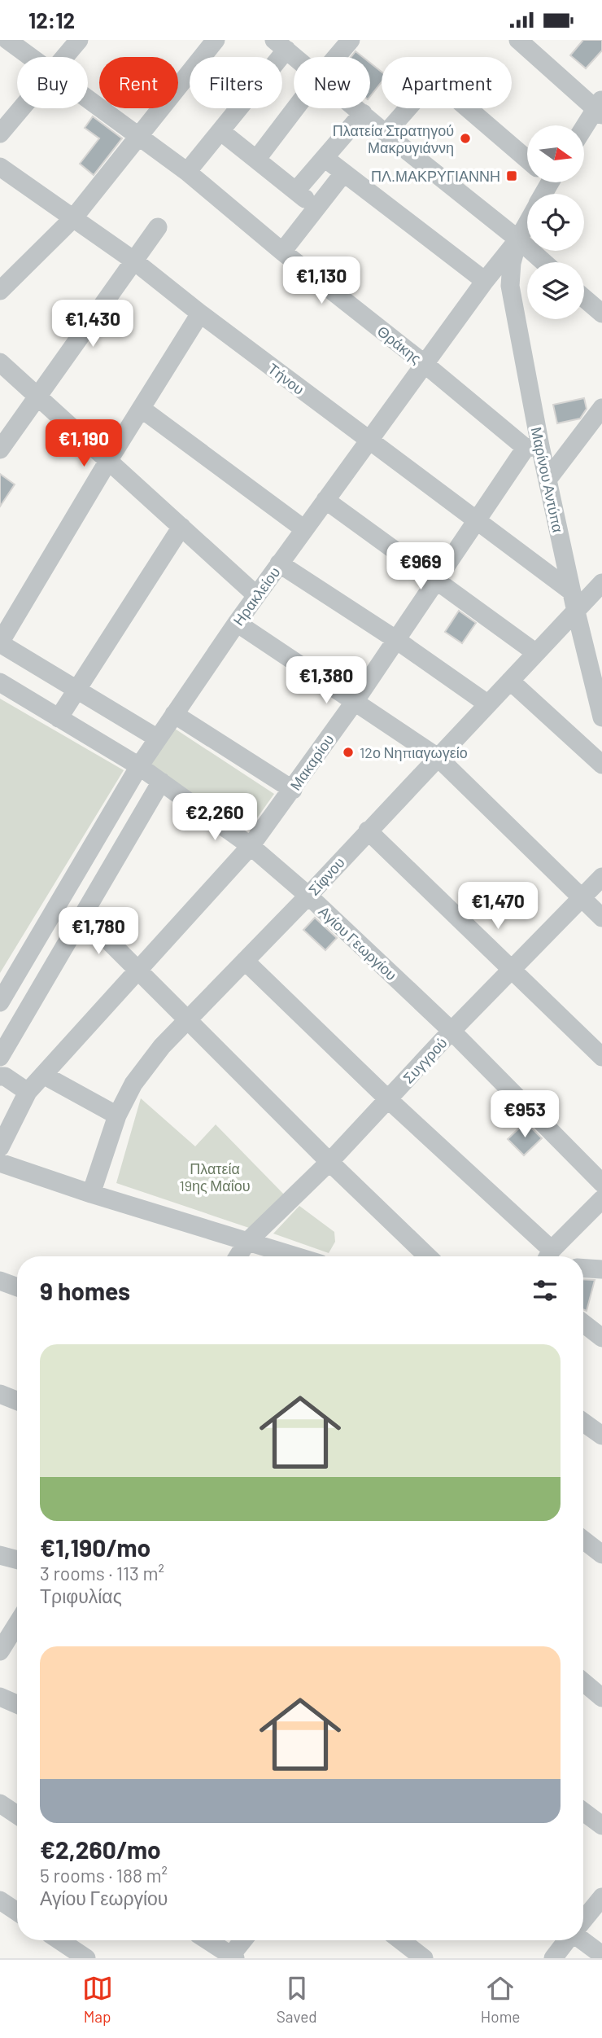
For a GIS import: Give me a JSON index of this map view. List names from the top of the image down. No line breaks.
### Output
{"streets":{"street":["Θράκης","Τήνου","Μαρίνου Αντύπα","Ηρακλείου","Μακαρίου","Σίφνου","Αγίου Γεωργίου","Συγγρού"]},"crossings":[["Θράκης","Μαρίνου Αντύπα"],["Θράκης","Ηρακλείου"],["Θράκης","Μακαρίου"],["Τήνου","Μαρίνου Αντύπα"],["Τήνου","Ηρακλείου"],["Τήνου","Μακαρίου"],["Μαρίνου Αντύπα","Ηρακλείου"],["Μαρίνου Αντύπα","Μακαρίου"],["Μαρίνου Αντύπα","Σίφνου"],["Ηρακλείου","Αγίου Γεωργίου"],["Μακαρίου","Αγίου Γεωργίου"],["Σίφνου","Αγίου Γεωργίου"],["Αγίου Γεωργίου","Συγγρού"]],"parks":["Πλατεία 19ης Μαΐου"],"places":{"other":["Πλατεία Στρατηγού Μακρυγιάννη","12ο Νηπιαγωγείο"],"transit":["ΠΛ.ΜΑΚΡΥΓΙΑΝΝΗ"]},"north":"right","page":{"status":"12:12","chip":["Buy","Rent","Filters","New","Apartment"],"price":["€1,130","€1,430","€1,190","€969","€1,380","€2,260","€1,470","€1,780","€953"],"heading":"9 homes","list":[{"name":"€1,190/mo","note":"3 rooms · 113 m² · Τριφυλίας"},{"name":"€2,260/mo","note":"5 rooms · 188 m² · Αγίου Γεωργίου"}],"tabs":["Map","Saved","Home"]}}
